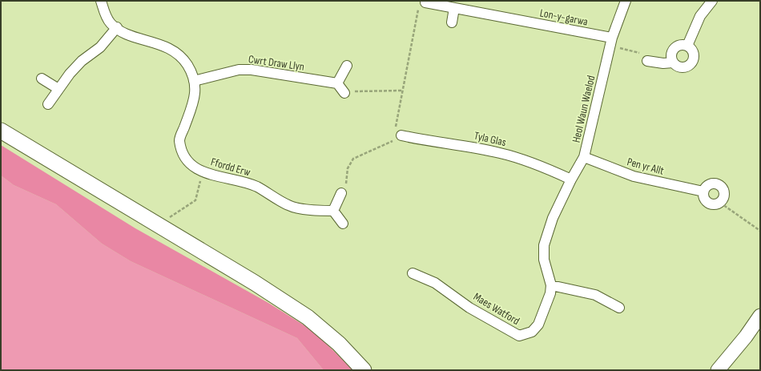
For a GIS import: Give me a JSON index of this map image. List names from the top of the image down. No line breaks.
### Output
{"streets":{"street":["Lon-y-garwa","Cwrt Draw Llyn","Heol Waun Waelod","Tyla Glas","Pen yr Allt","Ffordd Erw","Maes Watford"]},"crossings":[["Lon-y-garwa","Heol Waun Waelod"],["Cwrt Draw Llyn","Ffordd Erw"],["Heol Waun Waelod","Tyla Glas"],["Heol Waun Waelod","Pen yr Allt"],["Heol Waun Waelod","Maes Watford"]]}
